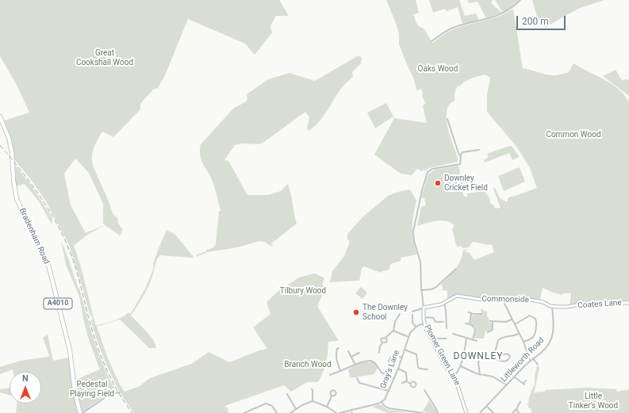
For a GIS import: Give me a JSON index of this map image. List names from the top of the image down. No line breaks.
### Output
{"streets":{"highway":["Bradenham Road","A4010"],"street":["Commonside","Coates Lane","Plomer Green Lane","Littleworth Road","Gray's Lane"]},"crossings":[["Commonside","Coates Lane"],["Commonside","Littleworth Road"],["Coates Lane","Littleworth Road"]],"districts":["DOWNLEY"],"parks":["Great Cookshall Wood","Oaks Wood","Common Wood","Tilbury Wood","Branch Wood","Pedestal Playing Field","Little Tinker's Wood"],"places":["Downley Cricket Field","The Downley School"],"scale_bar":"200 m","north":"top"}
